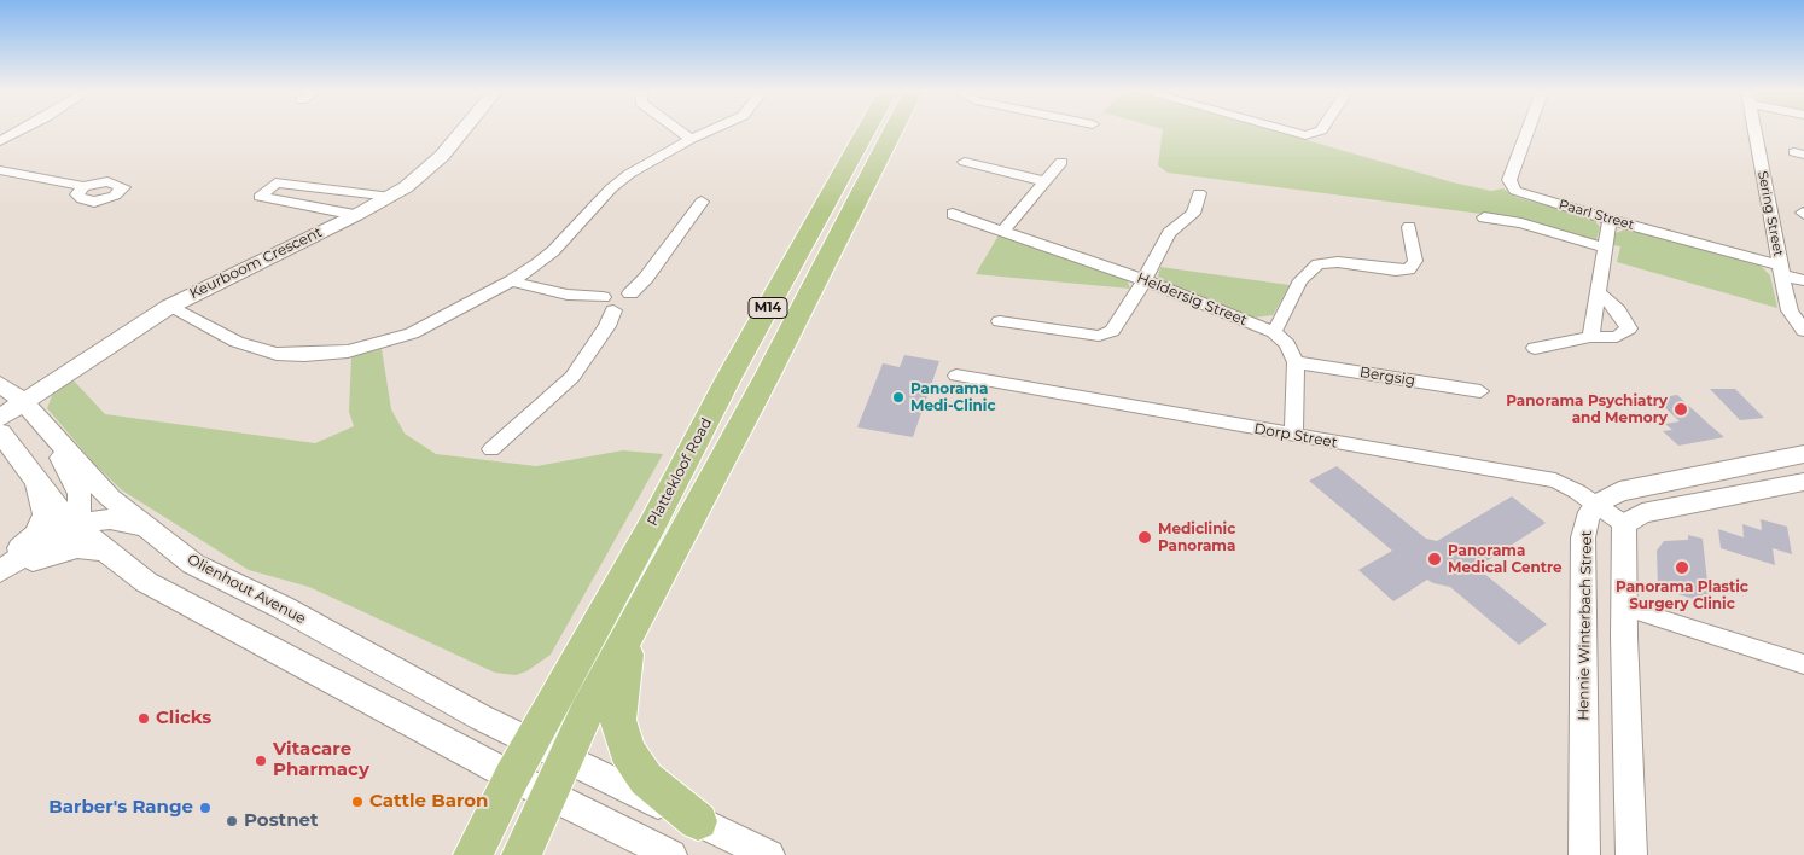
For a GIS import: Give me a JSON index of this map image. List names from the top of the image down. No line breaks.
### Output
{"streets":{"main road":["M14","Plattekloof Road"],"street":["Sering Street","Paarl Street","Keurboom Crescent","Heldersig Street","Bergsig","Dorp Street","Olienhout Avenue","Hennie Winterbach Street"]},"crossings":[["Sering Street","Paarl Street"],["Keurboom Crescent","Olienhout Avenue"],["Heldersig Street","Bergsig"],["Dorp Street","Hennie Winterbach Street"],["Plattekloof Road","Olienhout Avenue"]],"places":["Panorama Medi-Clinic","Panorama Psychiatry and Memory","Mediclinic Panorama","Panorama Medical Centre","Panorama Plastic Surgery Clinic","Clicks","Vitacare Pharmacy","Cattle Baron","Barber's Range","Postnet"]}
